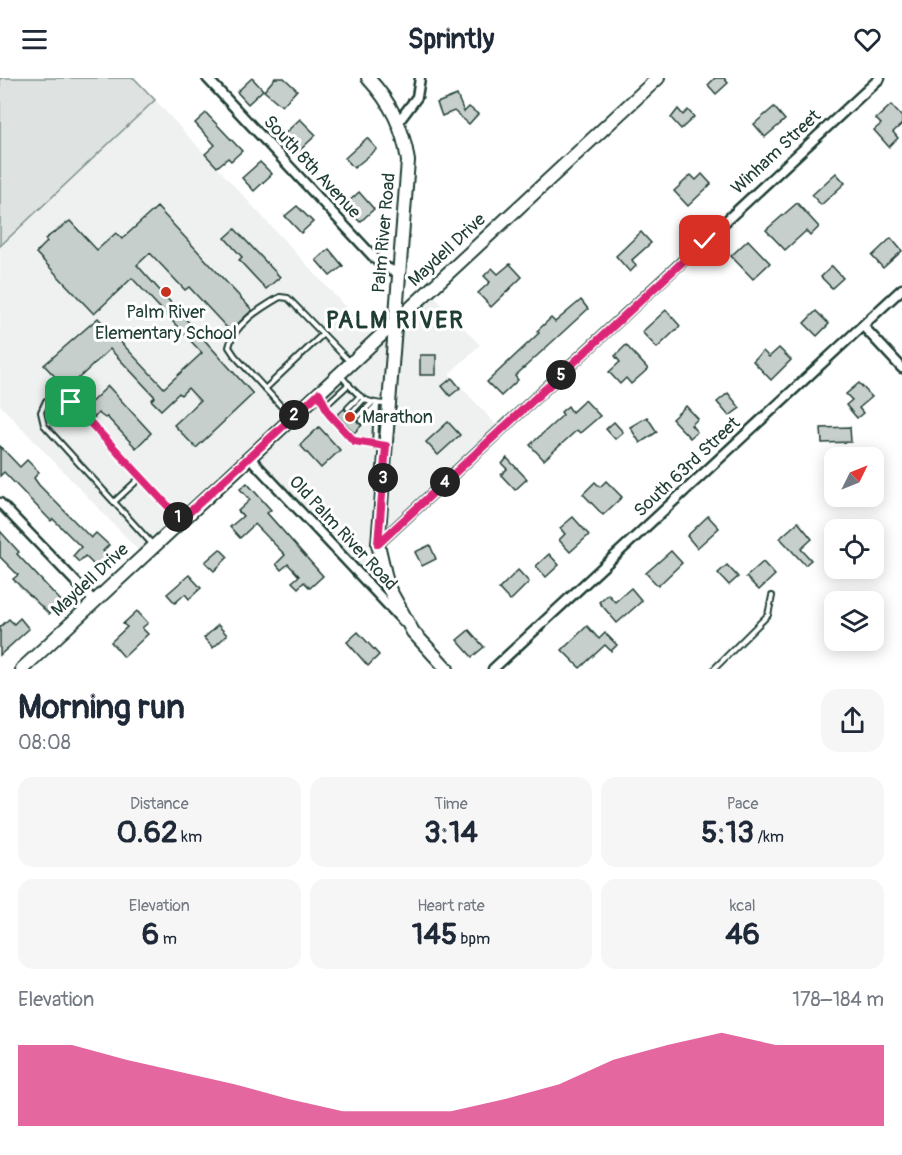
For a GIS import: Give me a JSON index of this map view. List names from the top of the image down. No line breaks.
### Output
{"streets":{"street":["Winham Street","South 8th Avenue","Palm River Road","Maydell Drive","South 63rd Street","Old Palm River Road"]},"crossings":[["Winham Street","Palm River Road"],["South 8th Avenue","Palm River Road"],["Palm River Road","Maydell Drive"],["Palm River Road","Old Palm River Road"],["Maydell Drive","Old Palm River Road"]],"districts":["PALM RIVER"],"places":["Palm River Elementary School","Marathon"],"north":"top right","page":{"header":"Sprintly","pins":["5","2","3","4","1"],"heading":["Morning run","08:08"],"stats":[["Distance","0.62 km"],["Time","3:14"],["Pace","5:13 /km"],["Elevation","6 m"],["Heart rate","145 bpm"],["kcal","46"]],"chart":["Elevation","178–184 m"]}}
